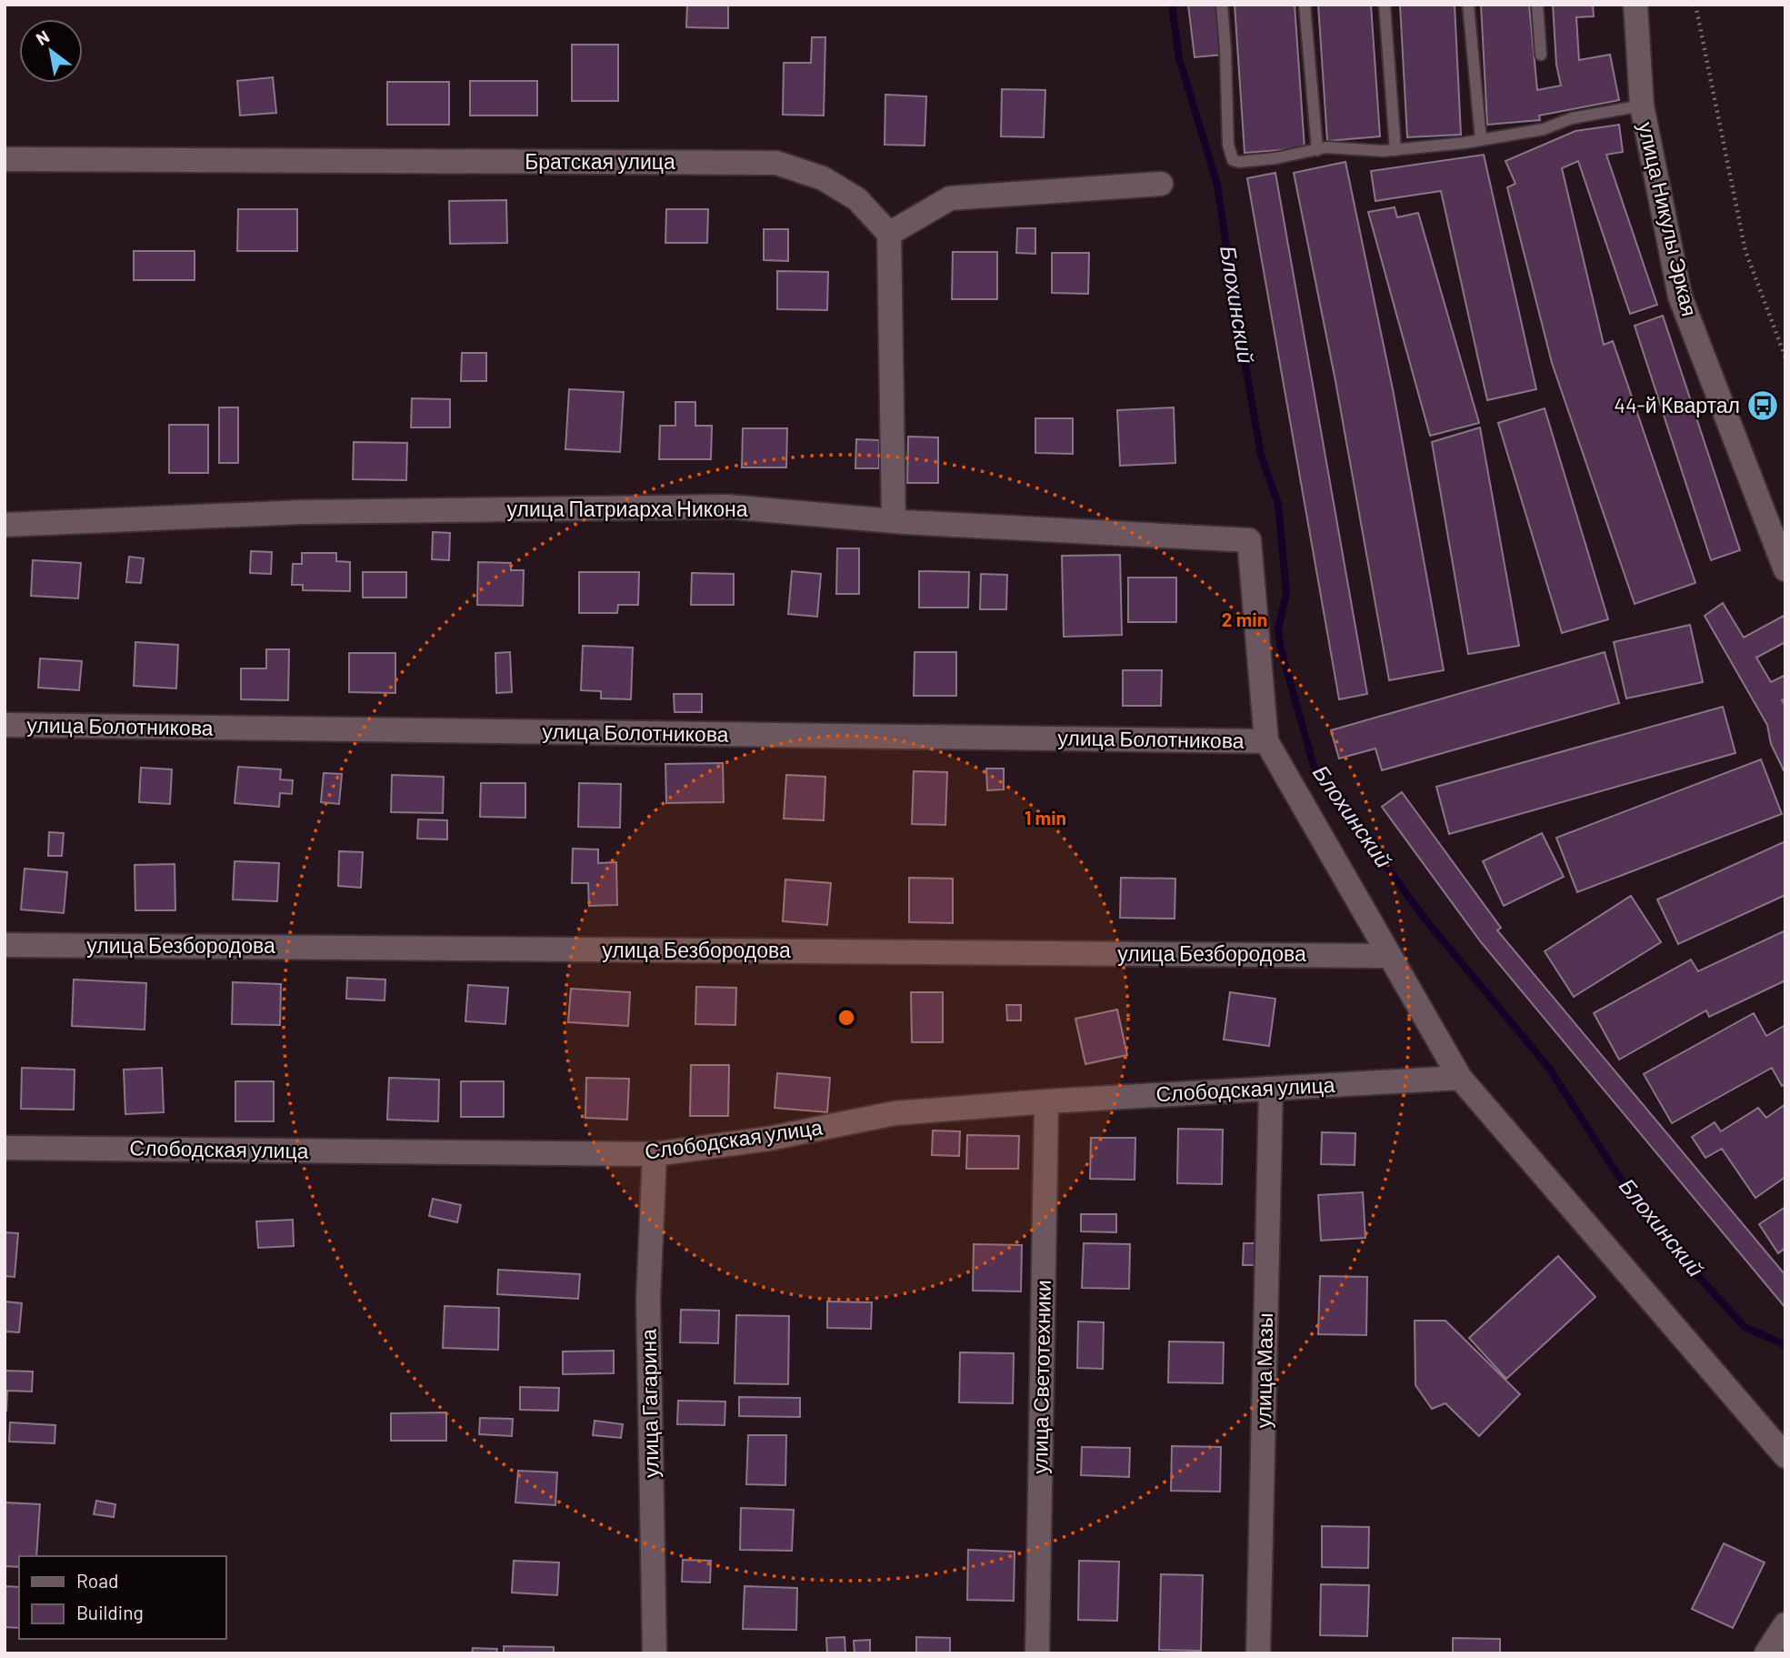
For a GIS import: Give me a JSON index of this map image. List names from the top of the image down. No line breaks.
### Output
{"streets":{"street":["Братская улица","улица Никулы Эркая","улица Патриарха Никона","улица Болотникова","улица Безбородова","Слободская улица","улица Мазы","улица Светотехники","улица Гагарина"]},"crossings":[["улица Патриарха Никона","улица Болотникова"],["Слободская улица","улица Мазы"],["Слободская улица","улица Светотехники"],["Слободская улица","улица Гагарина"]],"water":["Блохинский"],"places":{"bus stop":["44-й Квартал"]},"legend":["Road","Building"],"north":"top left","rings":["2 min","1 min"]}
